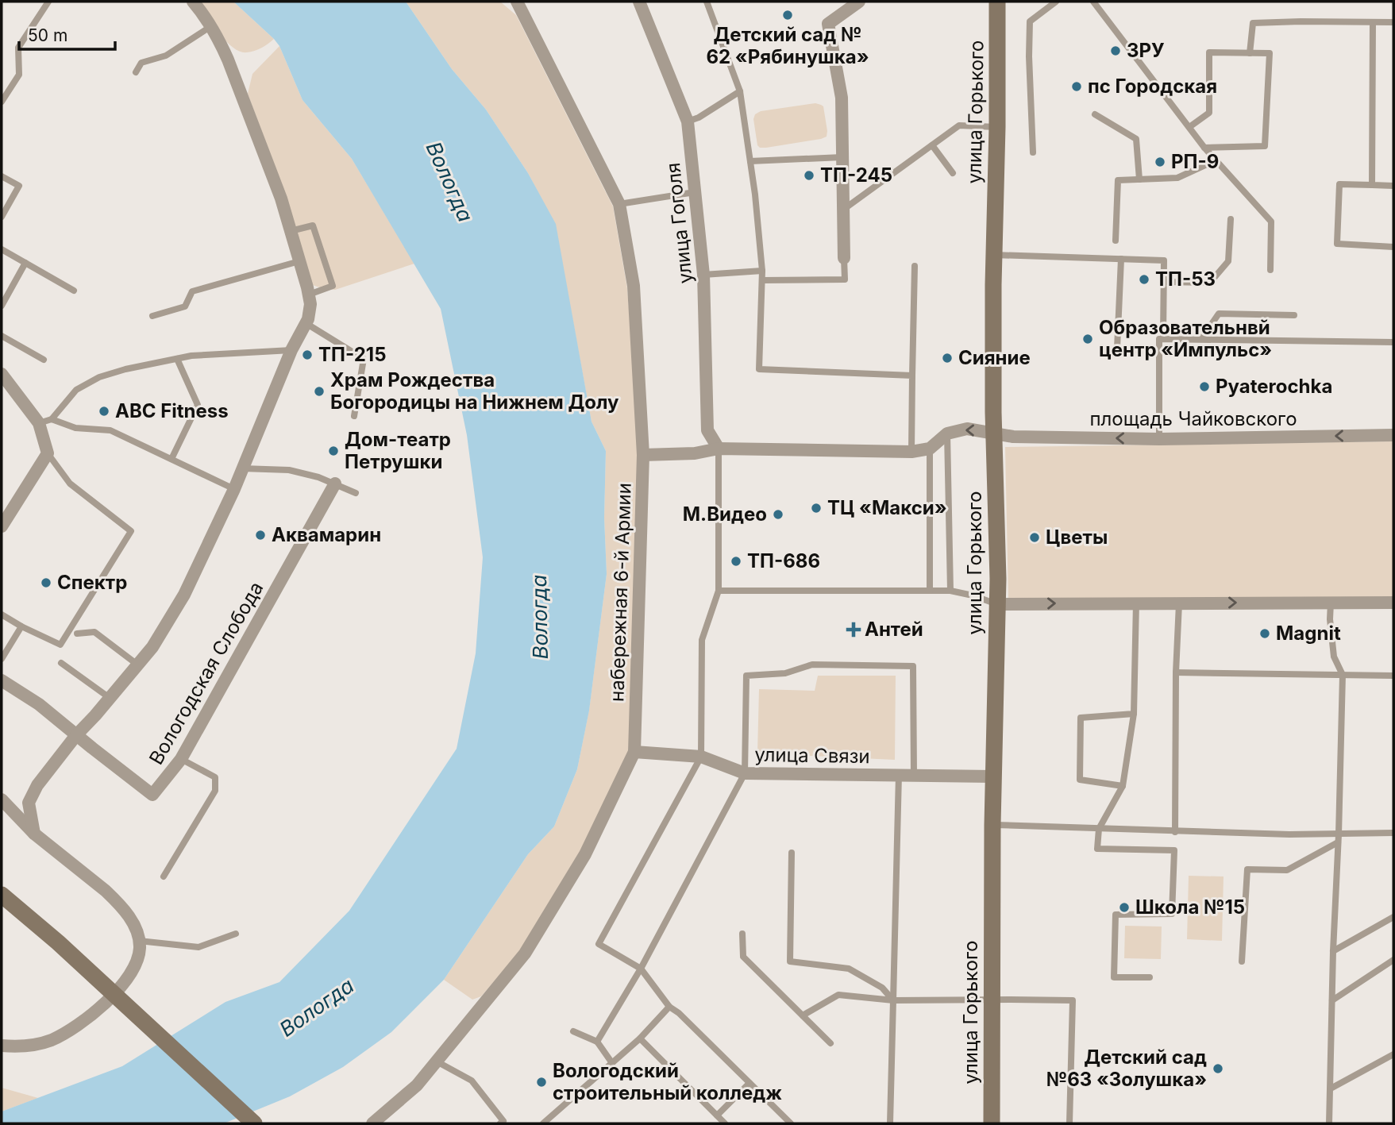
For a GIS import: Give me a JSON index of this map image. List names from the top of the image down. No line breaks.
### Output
{"streets":{"street":["улица Горького","улица Гоголя","площадь Чайковского","набережная 6-й Армии","Вологодская Слобода","улица Связи"]},"crossings":[["улица Горького","площадь Чайковского"],["улица Горького","улица Связи"],["набережная 6-й Армии","улица Связи"]],"one_way":["площадь Чайковского"],"water":["Вологда"],"places":{"other":["Детский сад № 62 «Рябинушка»","ЗРУ","пс Городская","РП-9","ТП-245","ТП-53","Образовательнвй центр «Импульс»","ТП-215","Сияние","Pyaterochka","Храм Рождества Богородицы на Нижнем Долу","ABC Fitness","Дом-театр Петрушки","ТЦ «Макси»","М.Видео","Аквамарин","Цветы","ТП-686","Спектр","Magnit","Школа №15","Детский сад №63 «Золушка»","Вологодский строительный колледж"],"health":["Антей"]},"scale_bar":"50 m"}
